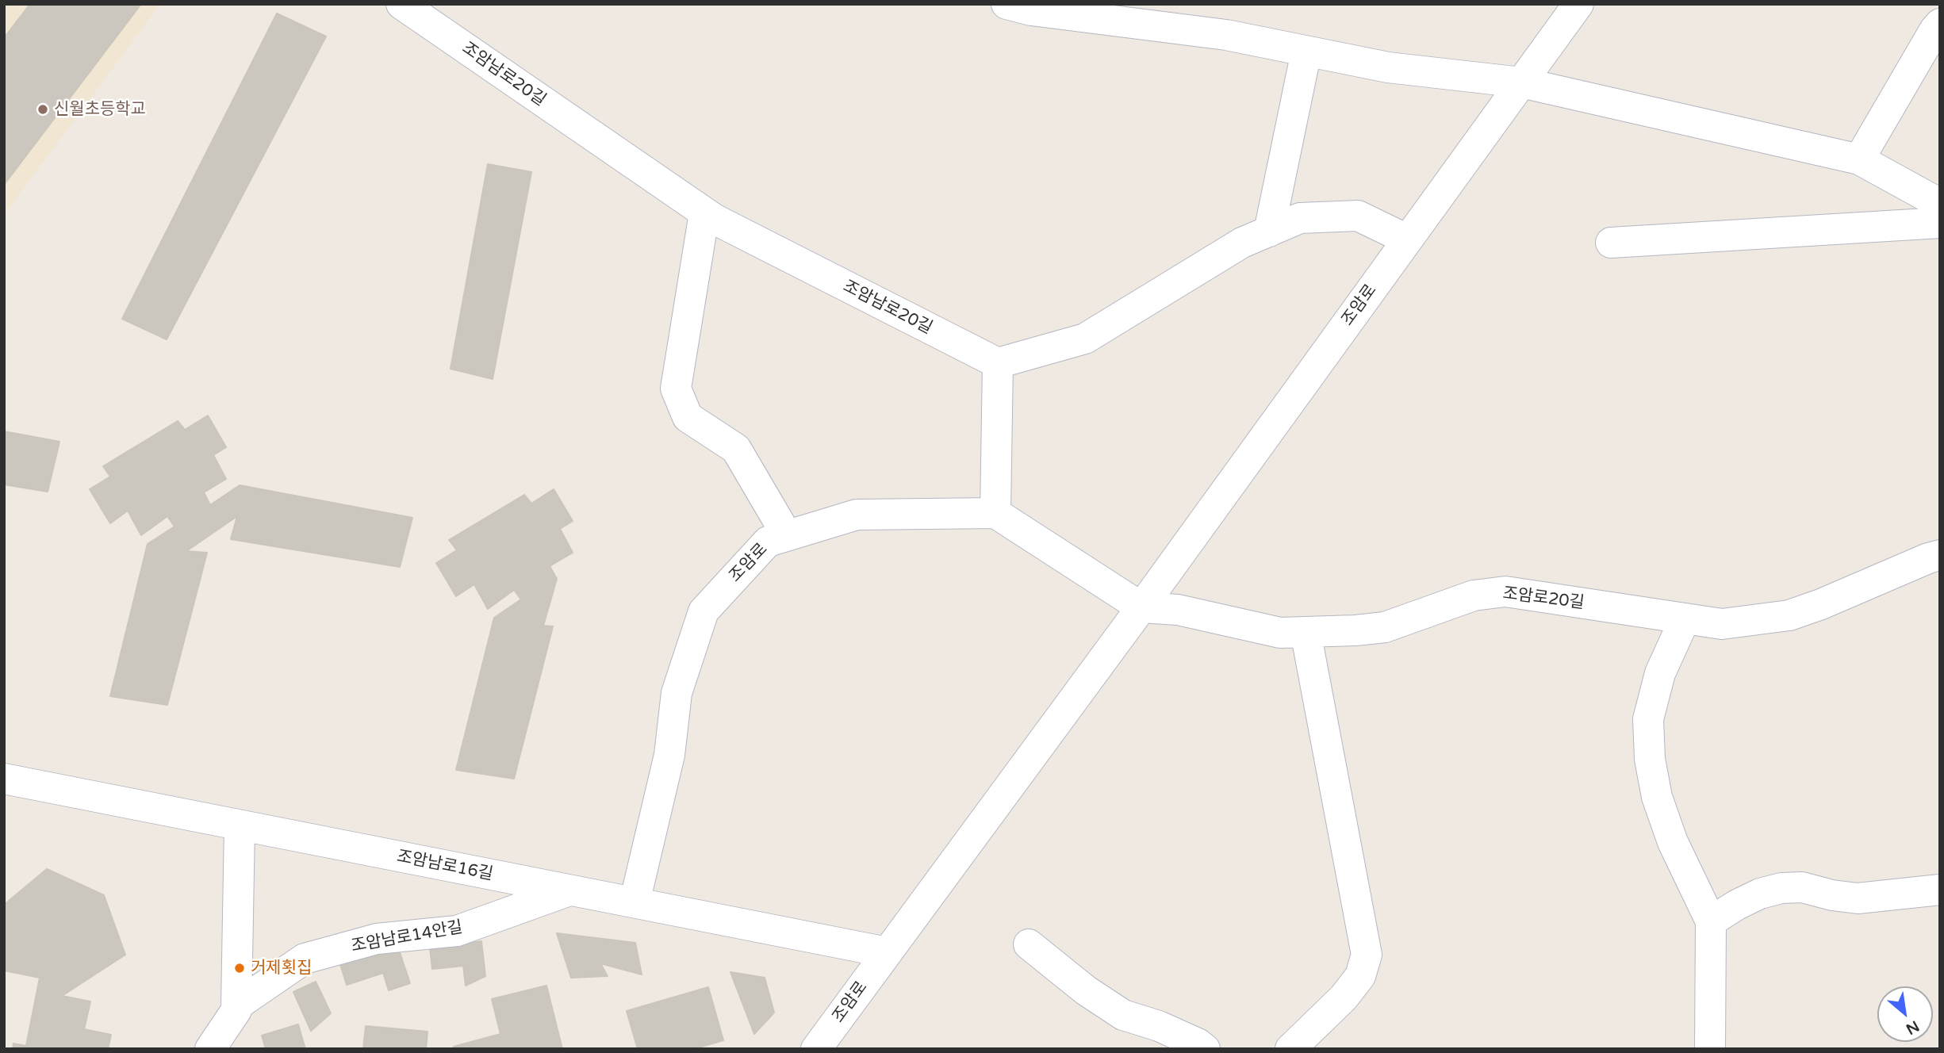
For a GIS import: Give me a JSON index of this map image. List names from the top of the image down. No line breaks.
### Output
{"streets":{"street":["조암남로20길","조암로","조암로20길","조암남로16길","조암남로14안길"]},"crossings":[["조암로","조암로20길"],["조암로","조암남로16길"],["조암남로16길","조암남로14안길"]],"places":["신월초등학교","거제횟집"],"north":"bottom right"}
